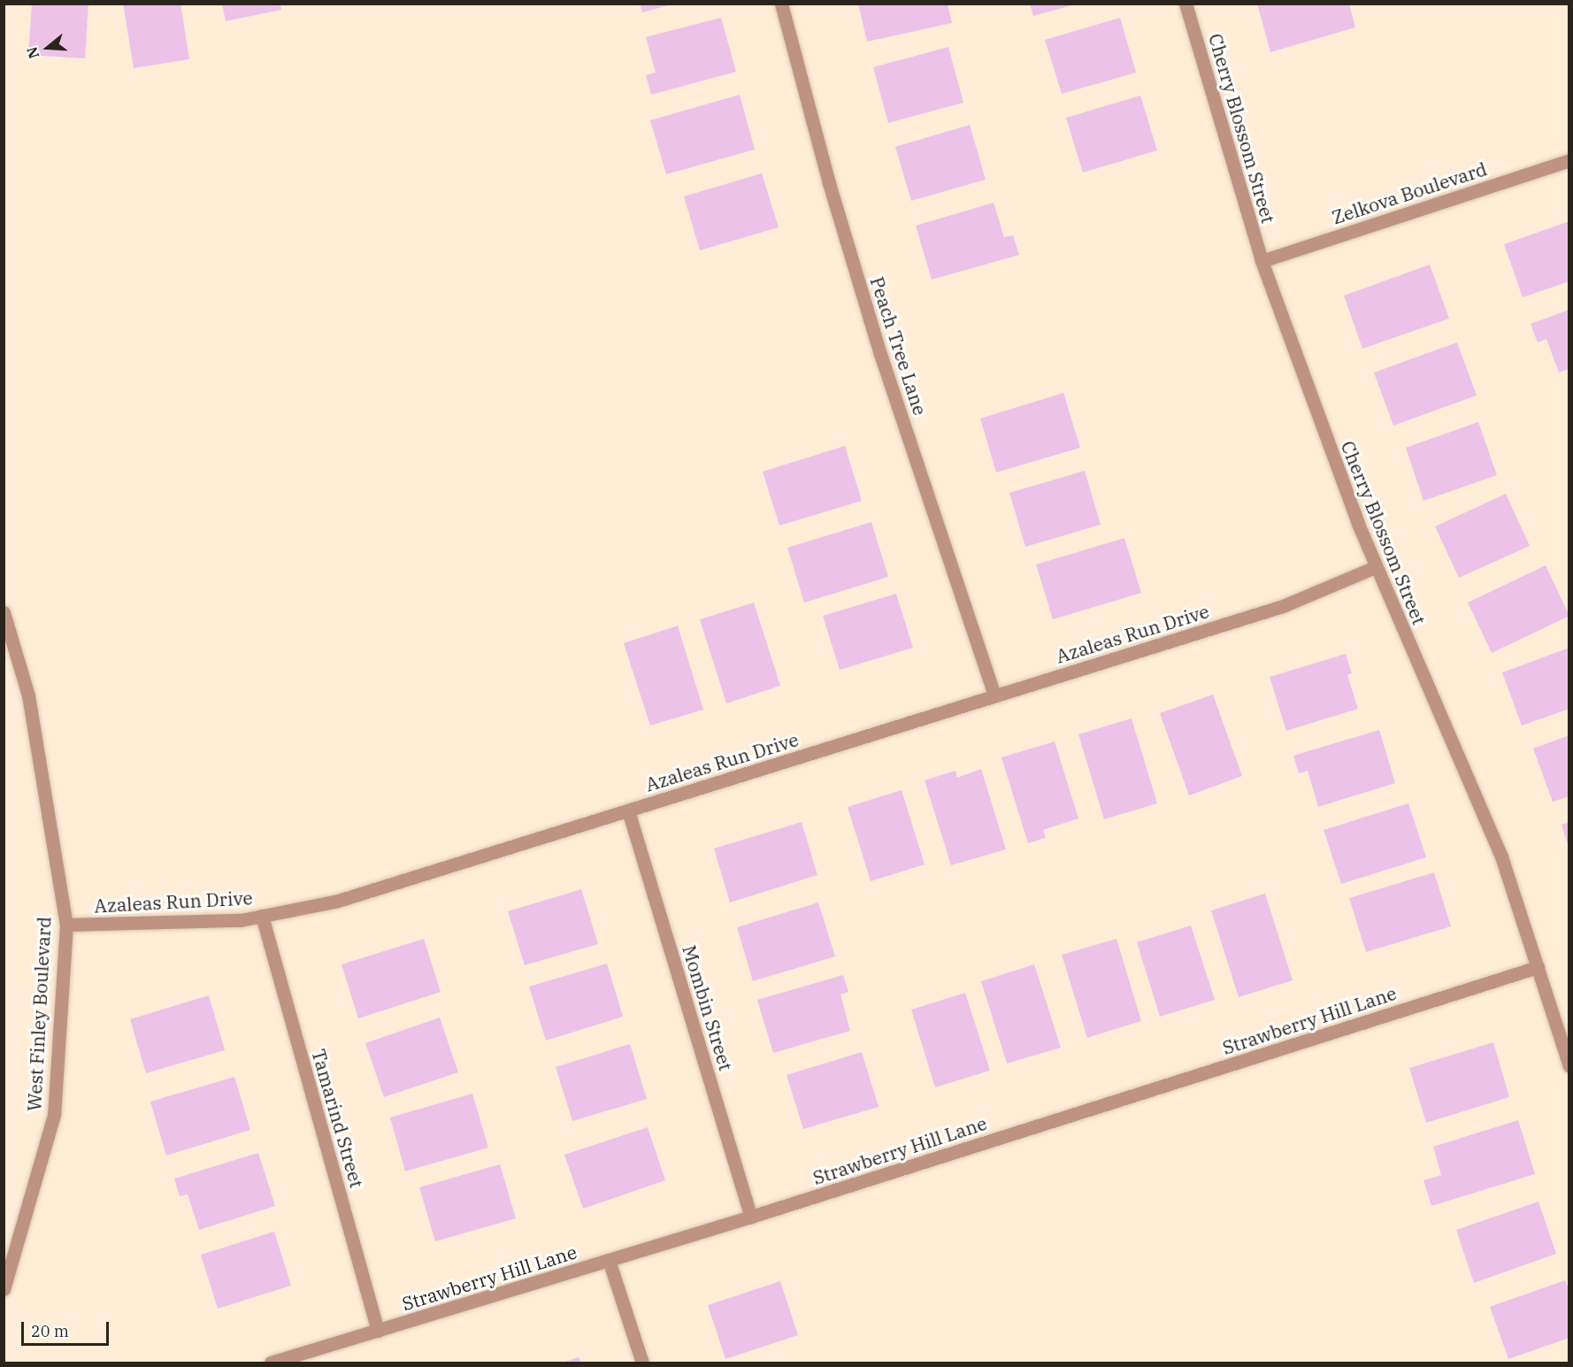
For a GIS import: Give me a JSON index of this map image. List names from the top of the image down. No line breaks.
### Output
{"streets":{"street":["Cherry Blossom Street","Zelkova Boulevard","Peach Tree Lane","Azaleas Run Drive","Mombin Street","West Finley Boulevard","Strawberry Hill Lane","Tamarind Street"]},"crossings":[["Cherry Blossom Street","Zelkova Boulevard"],["Cherry Blossom Street","Azaleas Run Drive"],["Cherry Blossom Street","Strawberry Hill Lane"],["Peach Tree Lane","Azaleas Run Drive"],["Azaleas Run Drive","Mombin Street"],["Azaleas Run Drive","West Finley Boulevard"],["Azaleas Run Drive","Tamarind Street"],["Mombin Street","Strawberry Hill Lane"],["Strawberry Hill Lane","Tamarind Street"]],"scale_bar":"20 m","north":"left"}
